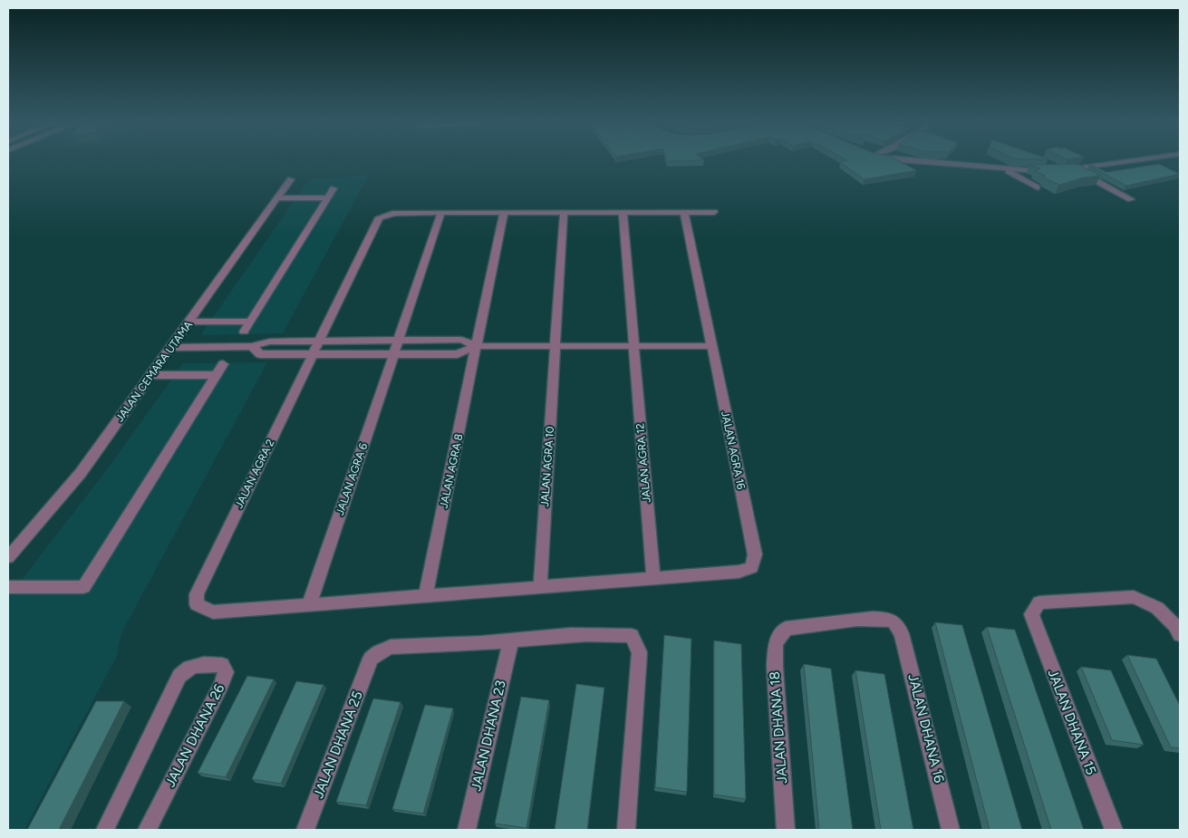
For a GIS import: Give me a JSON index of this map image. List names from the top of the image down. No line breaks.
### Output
{"streets":{"street":["JALAN CEMARA UTAMA","JALAN AGRA 16","JALAN AGRA 12","JALAN AGRA 10","JALAN AGRA 8","JALAN AGRA 2","JALAN AGRA 6","JALAN DHANA 15","JALAN DHANA 18","JALAN DHANA 16","JALAN DHANA 26","JALAN DHANA 23","JALAN DHANA 25"]},"crossings":[["JALAN AGRA 16","JALAN AGRA 12"],["JALAN AGRA 2","JALAN AGRA 6"],["JALAN DHANA 18","JALAN DHANA 16"],["JALAN DHANA 23","JALAN DHANA 25"]]}
